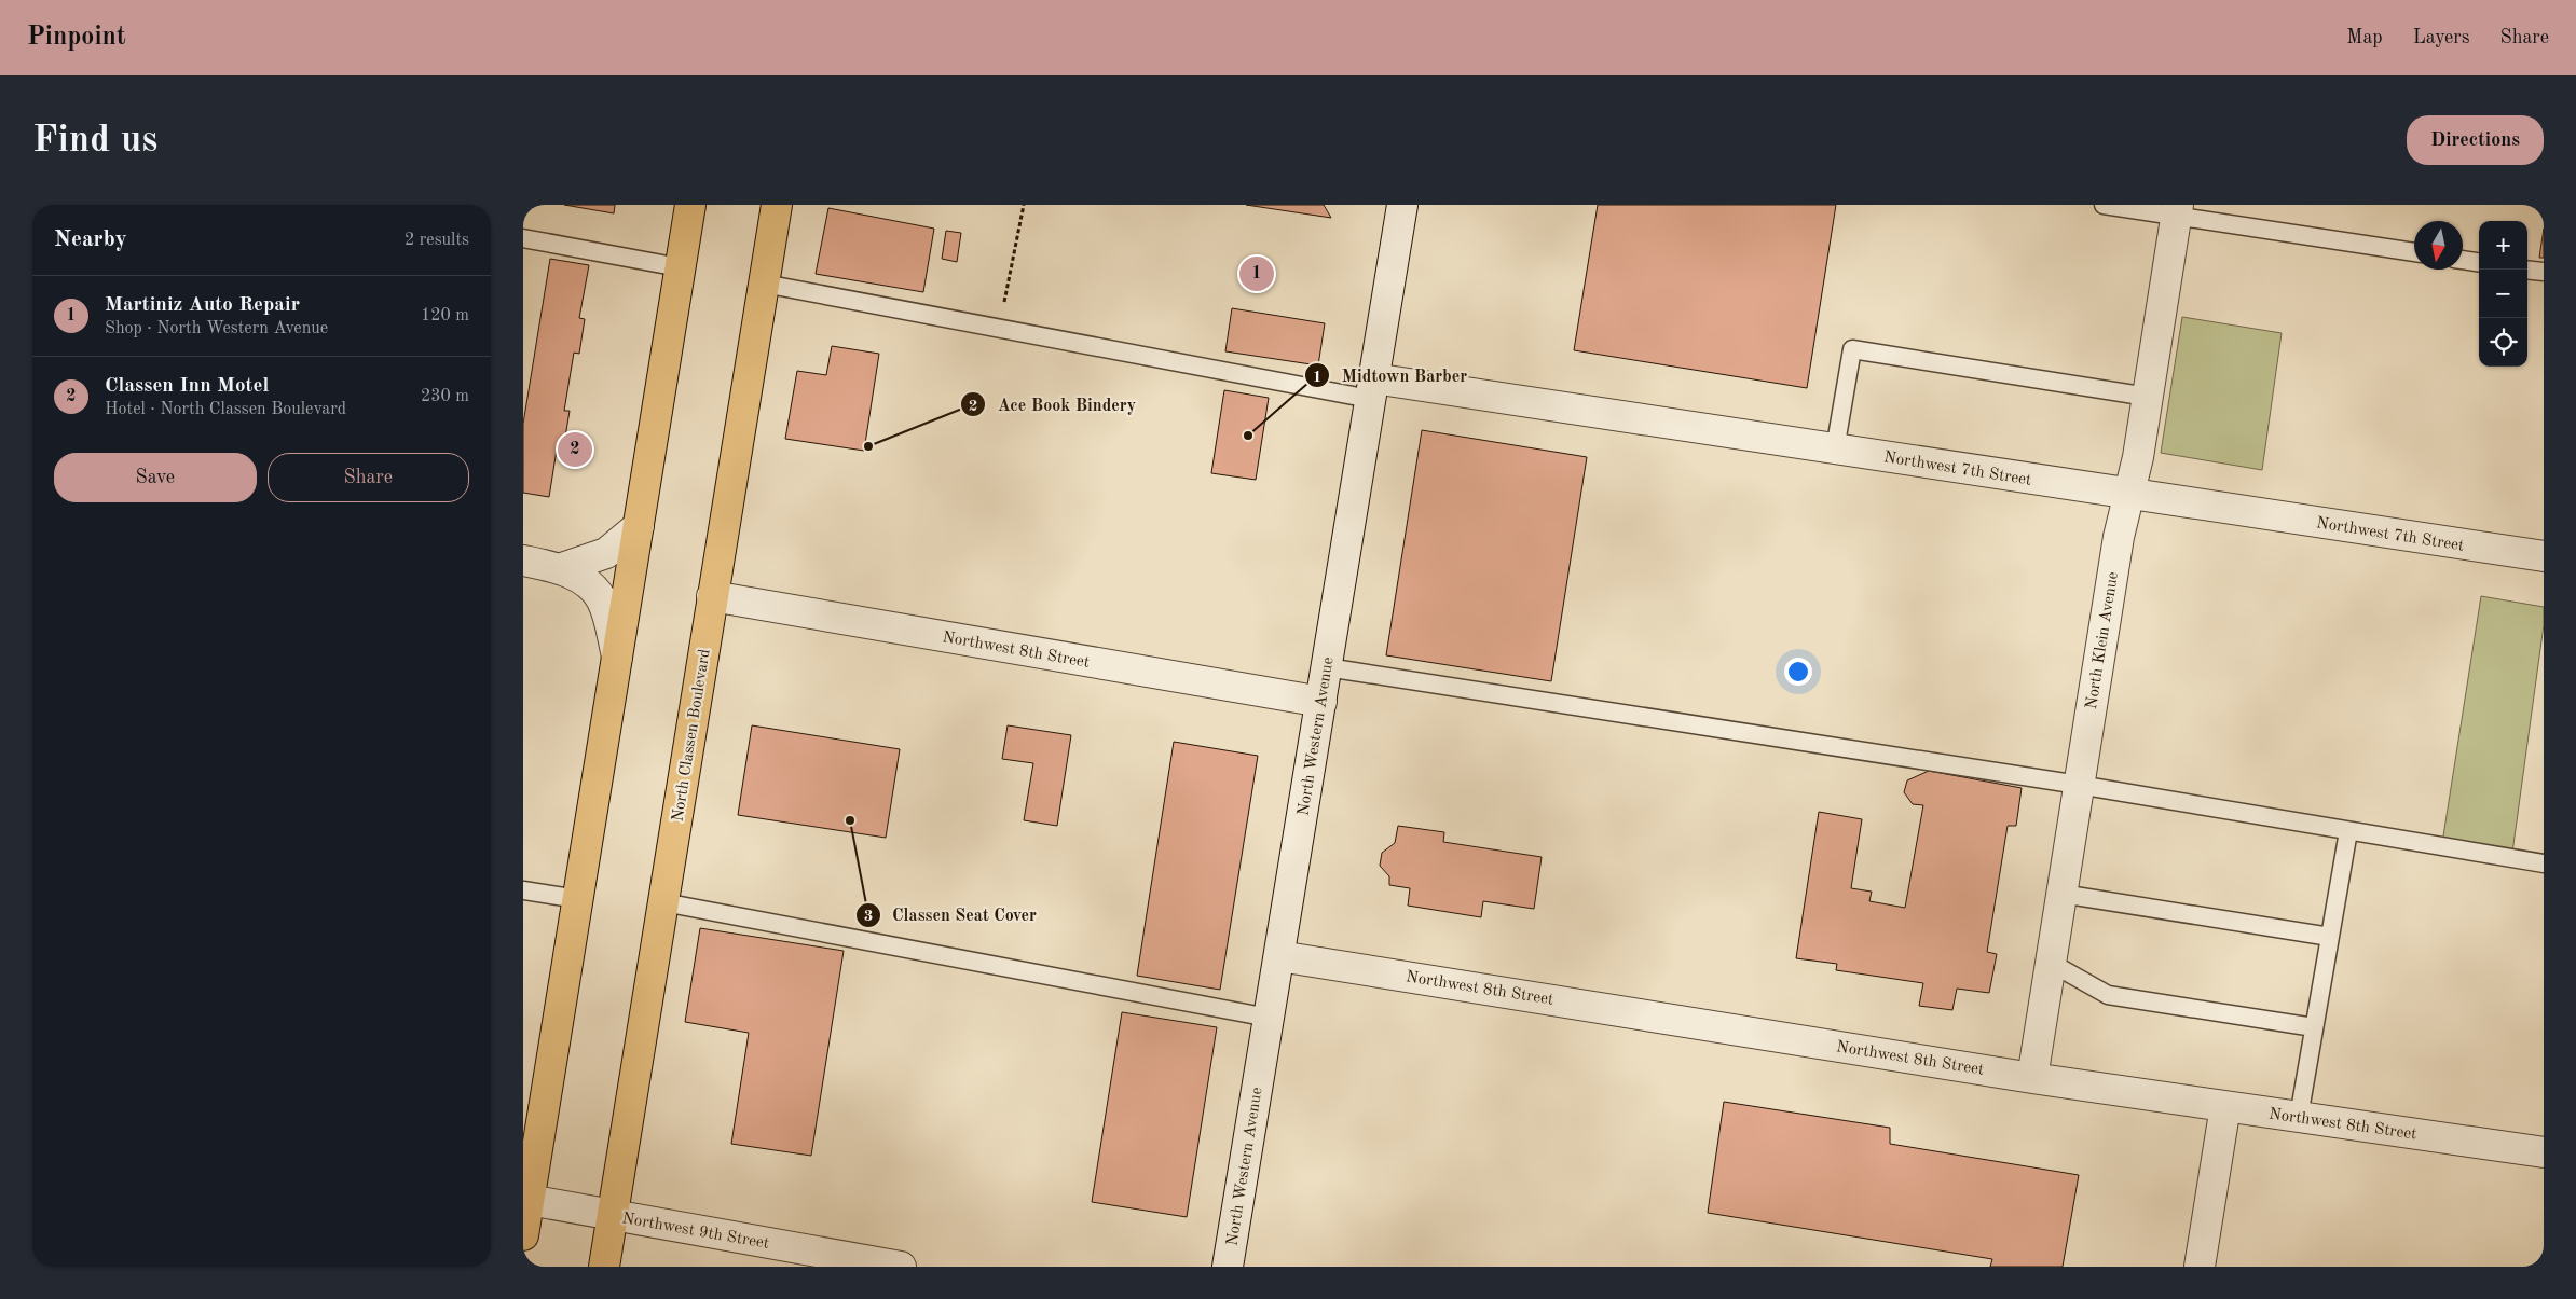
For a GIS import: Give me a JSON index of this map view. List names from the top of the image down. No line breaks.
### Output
{"streets":{"main road":["North Classen Boulevard"],"street":["Northwest 7th Street","North Klein Avenue","Northwest 8th Street","North Western Avenue","Northwest 9th Street"]},"crossings":[["Northwest 7th Street","North Klein Avenue"],["Northwest 7th Street","North Western Avenue"],["North Klein Avenue","Northwest 8th Street"],["Northwest 8th Street","North Classen Boulevard"],["Northwest 8th Street","North Western Avenue"],["North Classen Boulevard","Northwest 9th Street"]],"places":["Midtown Barber","Ace Book Bindery","Classen Seat Cover"],"north":"bottom","page":{"header":"Pinpoint","nav":["Map","Layers","Share"],"buttons":["Directions",["Save","Share"]],"title":"Find us","heading":["Nearby","2 results"],"map_buttons":["+","−"],"pins":["1","2"],"list":[{"mark":"1","name":"Martiniz Auto Repair","note":"Shop · North Western Avenue","value":"120 m"},{"mark":"2","name":"Classen Inn Motel","note":"Hotel · North Classen Boulevard","value":"230 m"}]}}
